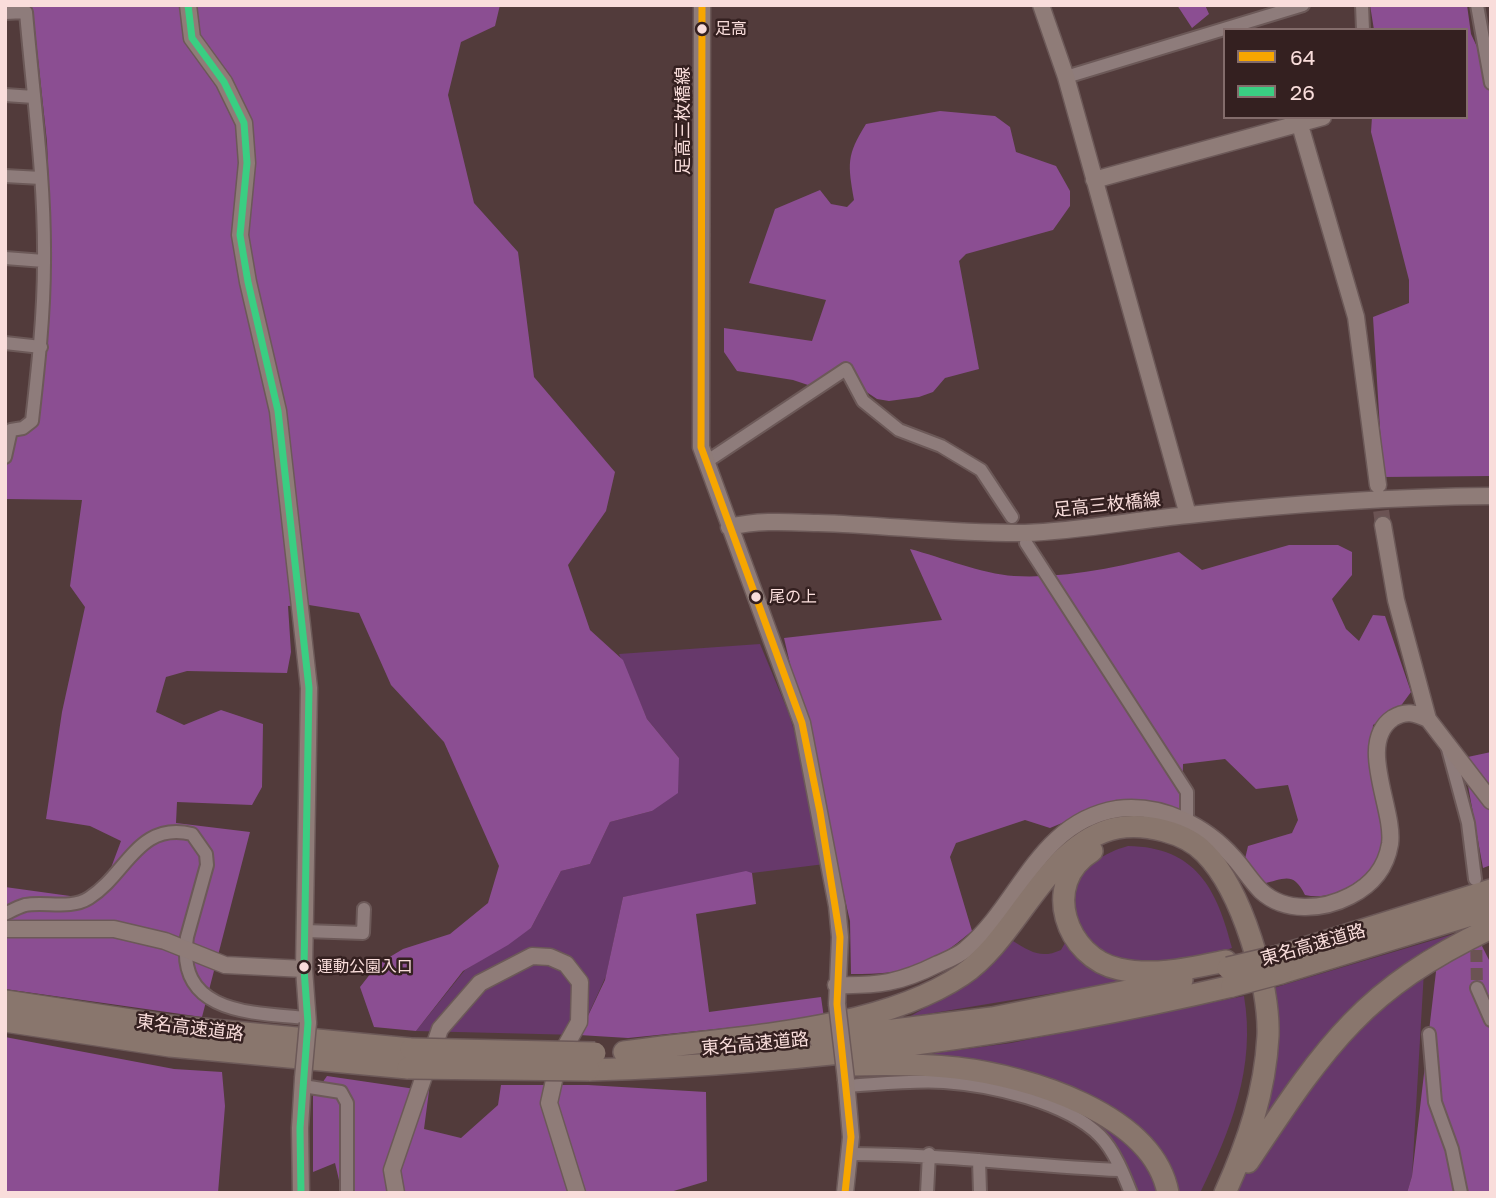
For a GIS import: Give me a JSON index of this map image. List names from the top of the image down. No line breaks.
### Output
{"streets":{"highway":["東名高速道路"],"street":["足高三枚橋線"]},"places":["足高","尾の上","運動公園入口"],"lines":["transit line 64","transit line 26"],"legend":["64","26"]}
